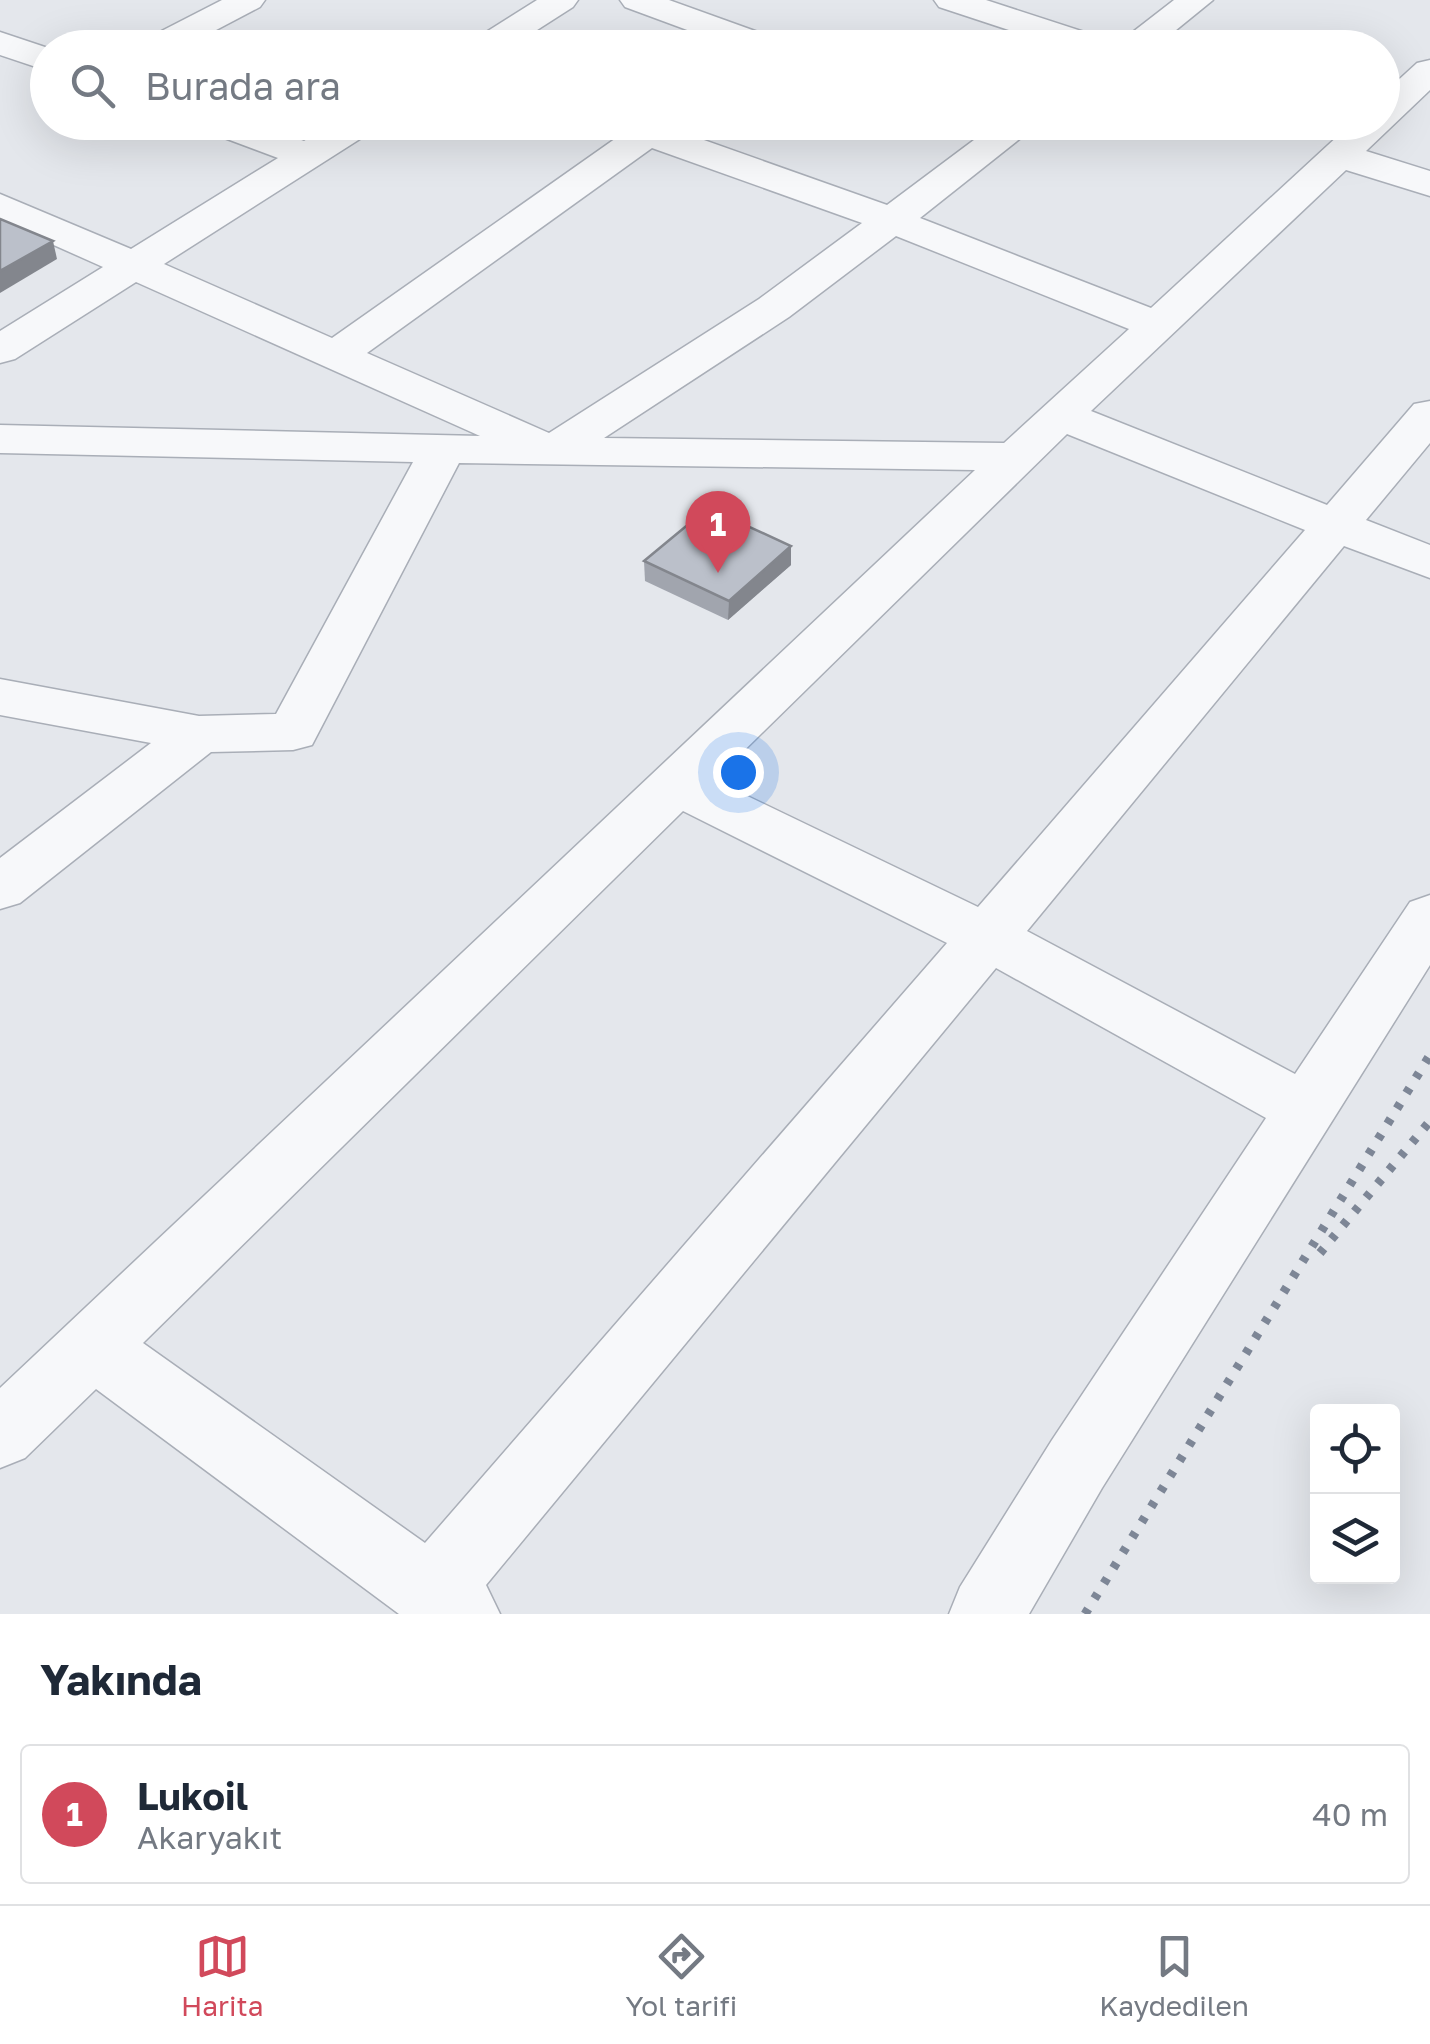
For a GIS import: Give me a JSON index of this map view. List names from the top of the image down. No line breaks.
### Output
{"page":{"search":"Burada ara","pins":"1","heading":"Yakında","list":[{"mark":"1","name":"Lukoil","note":"Akaryakıt","value":"40 m"}],"nav":["Harita","Yol tarifi","Kaydedilen"]}}
